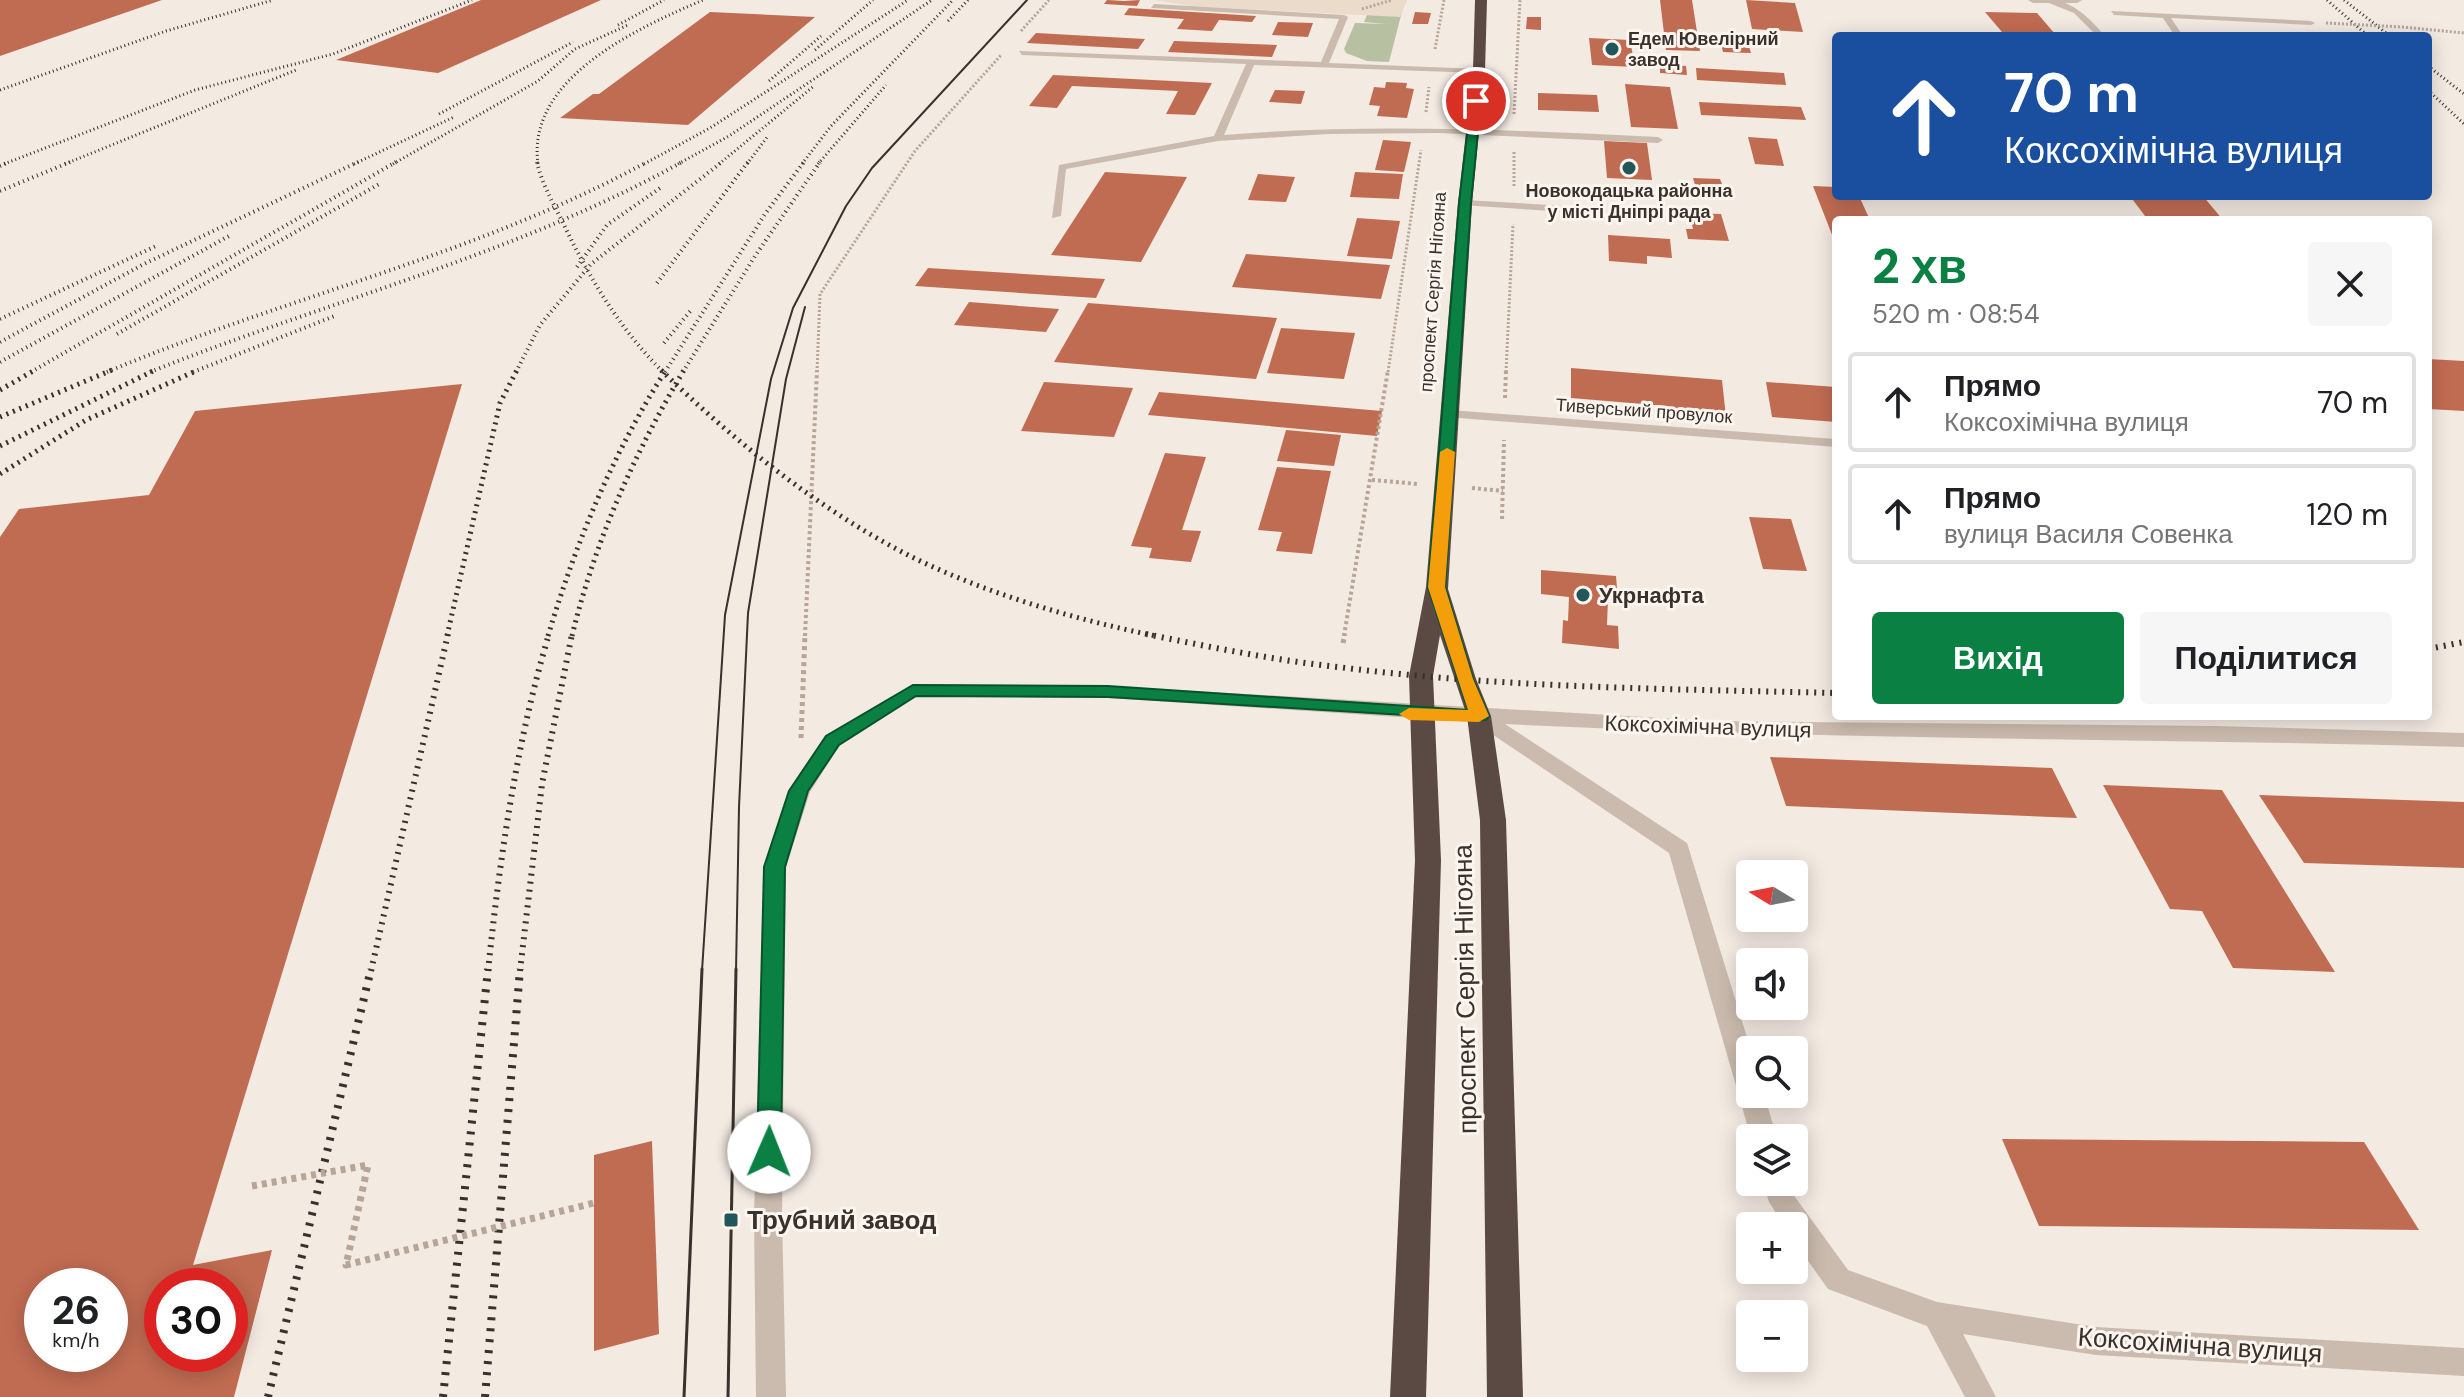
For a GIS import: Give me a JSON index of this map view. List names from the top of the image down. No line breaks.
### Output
{"streets":{"highway":["проспект Сергія Нігояна"],"street":["Коксохімічна вулиця"],"lane":["Тиверський провулок"]},"crossings":[["проспект Сергія Нігояна","Тиверський провулок"],["проспект Сергія Нігояна","Коксохімічна вулиця"]],"places":{"other":["Едем Ювелірний завод","Новокодацька районна у місті Дніпрі рада","Укрнафта"],"transit":["Трубний завод"]},"north":"left","page":{"turn":["70 m","Коксохімічна вулиця"],"heading":["2 хв","520 m · 08:54"],"list":[{"name":"Прямо","note":"Коксохімічна вулиця","value":"70 m"},{"name":"Прямо","note":"вулиця Василя Совенка","value":"120 m"}],"buttons":["Вихід","Поділитися"],"map_buttons":["+","−"],"speed":"26 km/h","limit":"30"}}
